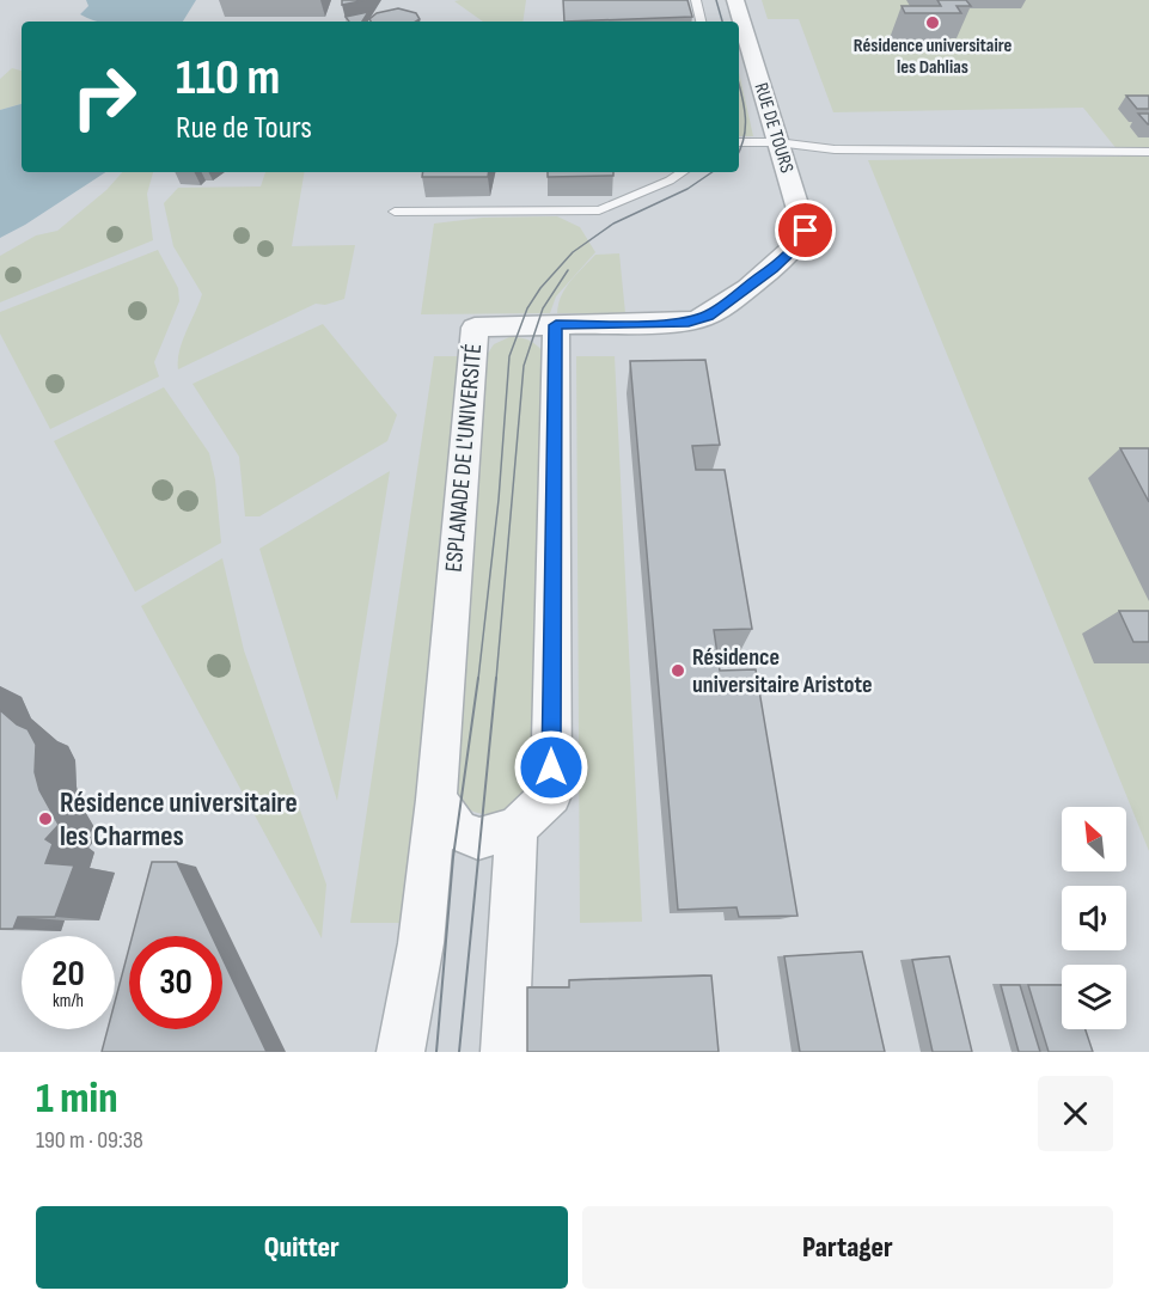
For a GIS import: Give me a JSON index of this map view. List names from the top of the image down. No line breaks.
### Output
{"streets":{"street":["RUE DE TOURS","ESPLANADE DE L'UNIVERSITÉ"]},"crossings":[["RUE DE TOURS","ESPLANADE DE L'UNIVERSITÉ"]],"places":["Résidence universitaire les Dahlias","Résidence universitaire Aristote","Résidence universitaire les Charmes"],"north":"top left","page":{"turn":["110 m","Rue de Tours"],"speed":"20 km/h","limit":"30","heading":["1 min","190 m · 09:38"],"buttons":["Quitter","Partager"]}}
